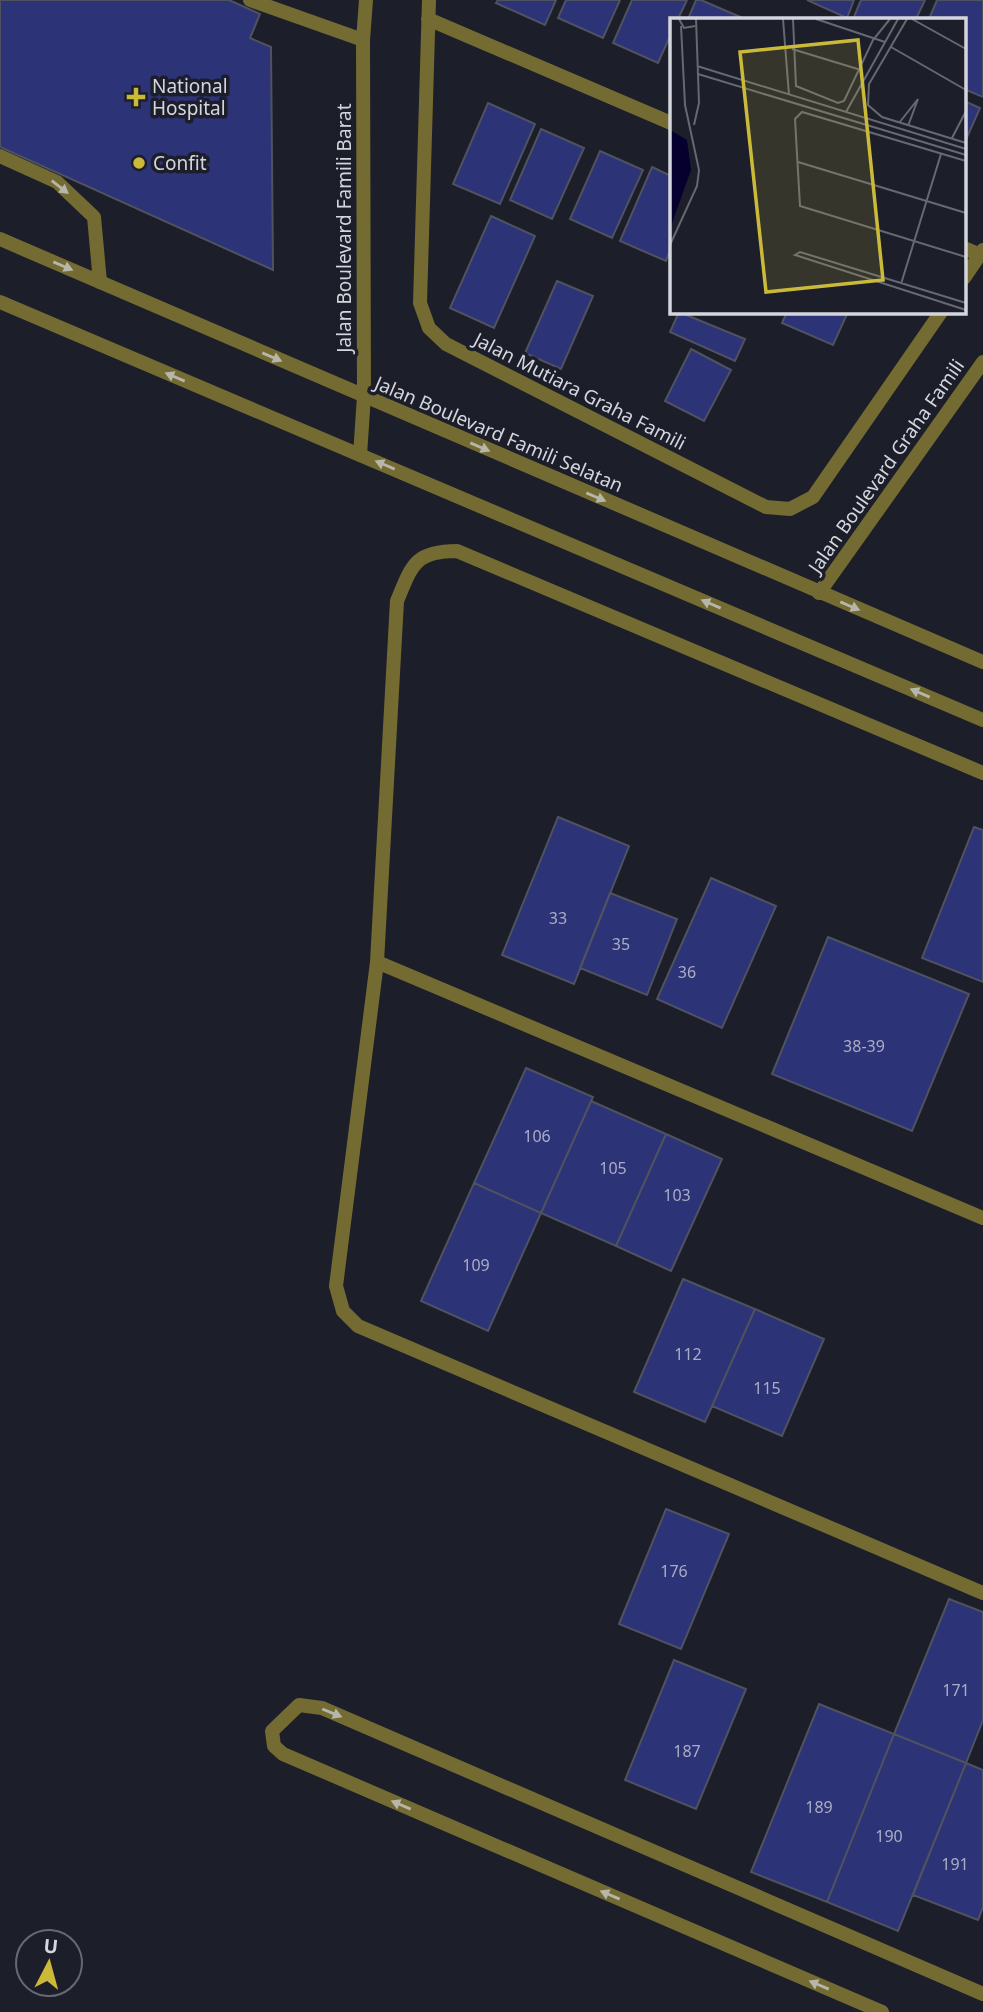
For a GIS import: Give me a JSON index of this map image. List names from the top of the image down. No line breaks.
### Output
{"streets":{"street":["Jalan Boulevard Famili Barat","Jalan Mutiara Graha Famili","Jalan Boulevard Famili Selatan","Jalan Boulevard Graha Famili"]},"crossings":[["Jalan Boulevard Famili Barat","Jalan Boulevard Famili Selatan"],["Jalan Boulevard Famili Selatan","Jalan Boulevard Graha Famili"]],"places":{"health":["National Hospital"],"other":["Confit"]},"house_numbers":["33","35","36","38-39","106","105","103","109","112","115","176","171","187","189","190","191"],"north":"top"}
